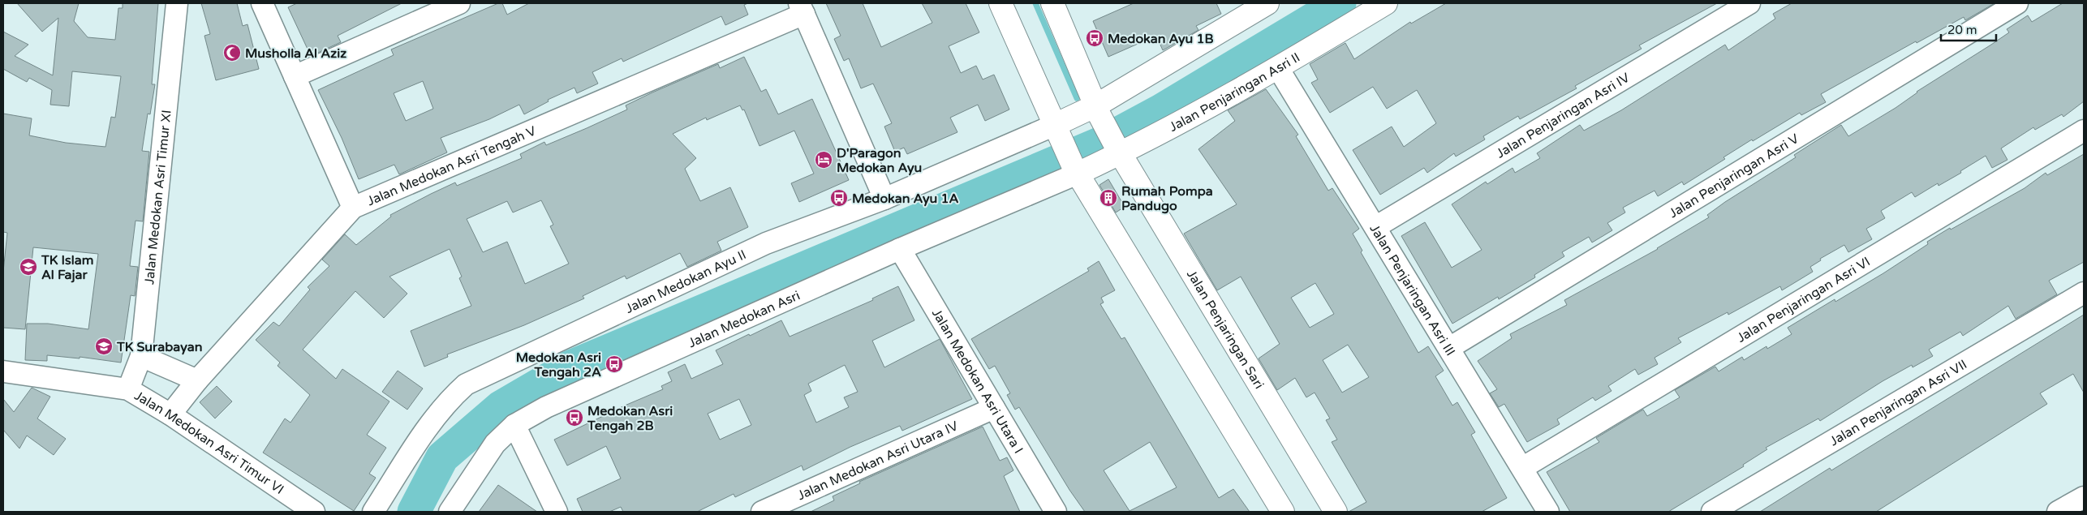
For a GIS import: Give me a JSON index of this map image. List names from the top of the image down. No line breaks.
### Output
{"streets":{"street":["Jalan Penjaringan Asri II","Jalan Penjaringan Asri IV","Jalan Medokan Asri Tengah V","Jalan Penjaringan Asri V","Jalan Medokan Asri Timur XI","Jalan Medokan Ayu II","Jalan Penjaringan Asri III","Jalan Penjaringan Asri VI","Jalan Medokan Asri","Jalan Penjaringan Sari","Jalan Medokan Asri Utara I","Jalan Penjaringan Asri VII","Jalan Medokan Asri Timur VI","Jalan Medokan Asri Utara IV"]},"crossings":[["Jalan Penjaringan Asri II","Jalan Penjaringan Asri III"],["Jalan Penjaringan Asri II","Jalan Medokan Asri"],["Jalan Penjaringan Asri II","Jalan Penjaringan Sari"],["Jalan Penjaringan Asri IV","Jalan Penjaringan Asri III"],["Jalan Medokan Asri Tengah V","Jalan Medokan Asri Timur VI"],["Jalan Penjaringan Asri V","Jalan Penjaringan Asri III"],["Jalan Medokan Asri Timur XI","Jalan Medokan Asri Timur VI"],["Jalan Penjaringan Asri III","Jalan Penjaringan Asri VI"],["Jalan Medokan Asri","Jalan Medokan Asri Utara I"],["Jalan Medokan Asri Utara I","Jalan Medokan Asri Utara IV"]],"places":{"bus stop":["Medokan Ayu 1B","Medokan Ayu 1A","Medokan Asri Tengah 2A","Medokan Asri Tengah 2B"],"mosque":["Musholla Al Aziz"],"hotel":["D'Paragon Medokan Ayu"],"building":["Rumah Pompa Pandugo"],"school or university":["TK Islam Al Fajar","TK Surabayan"]},"scale_bar":"20 m"}
